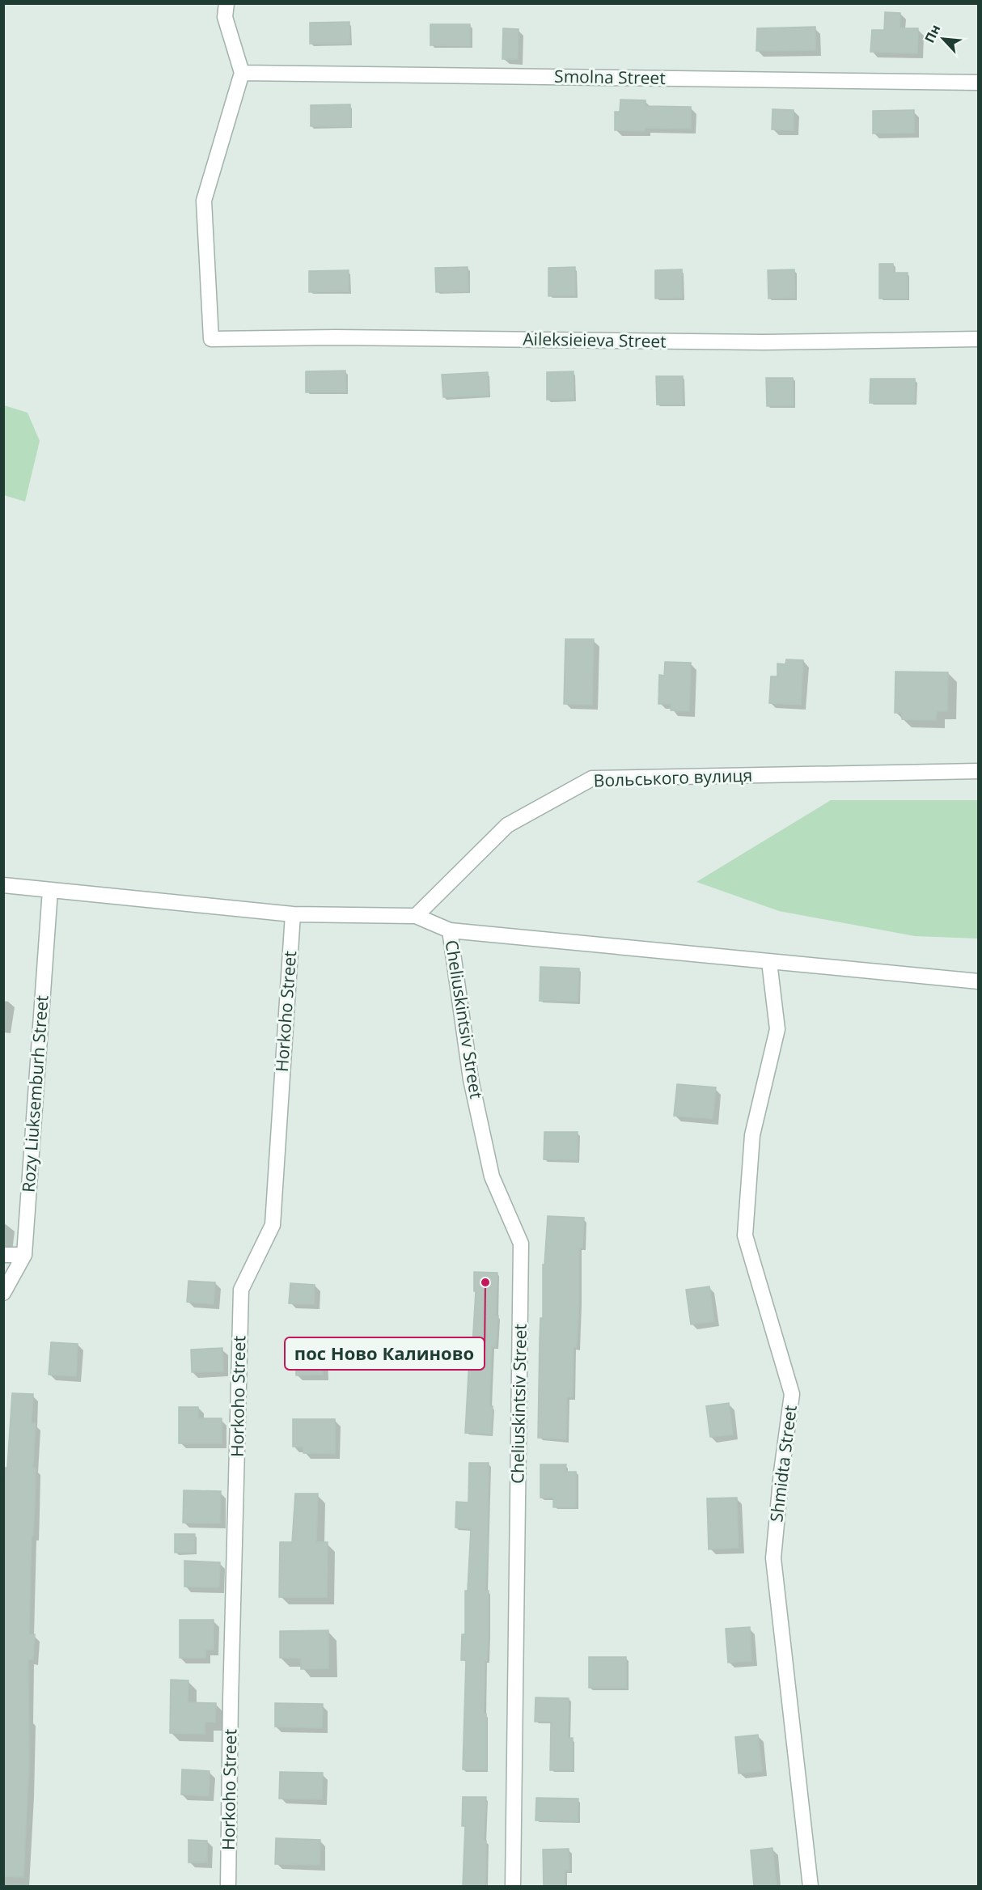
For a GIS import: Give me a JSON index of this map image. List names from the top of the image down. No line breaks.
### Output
{"streets":{"street":["Smolna Street","Aileksieieva Street","Вольського вулиця","Horkoho Street","Cheliuskintsiv Street","Rozy Liuksemburh Street","Shmidta Street"]},"crossings":[["Smolna Street","Aileksieieva Street"]],"places":["пос Ново Калиново"],"north":"top left"}
